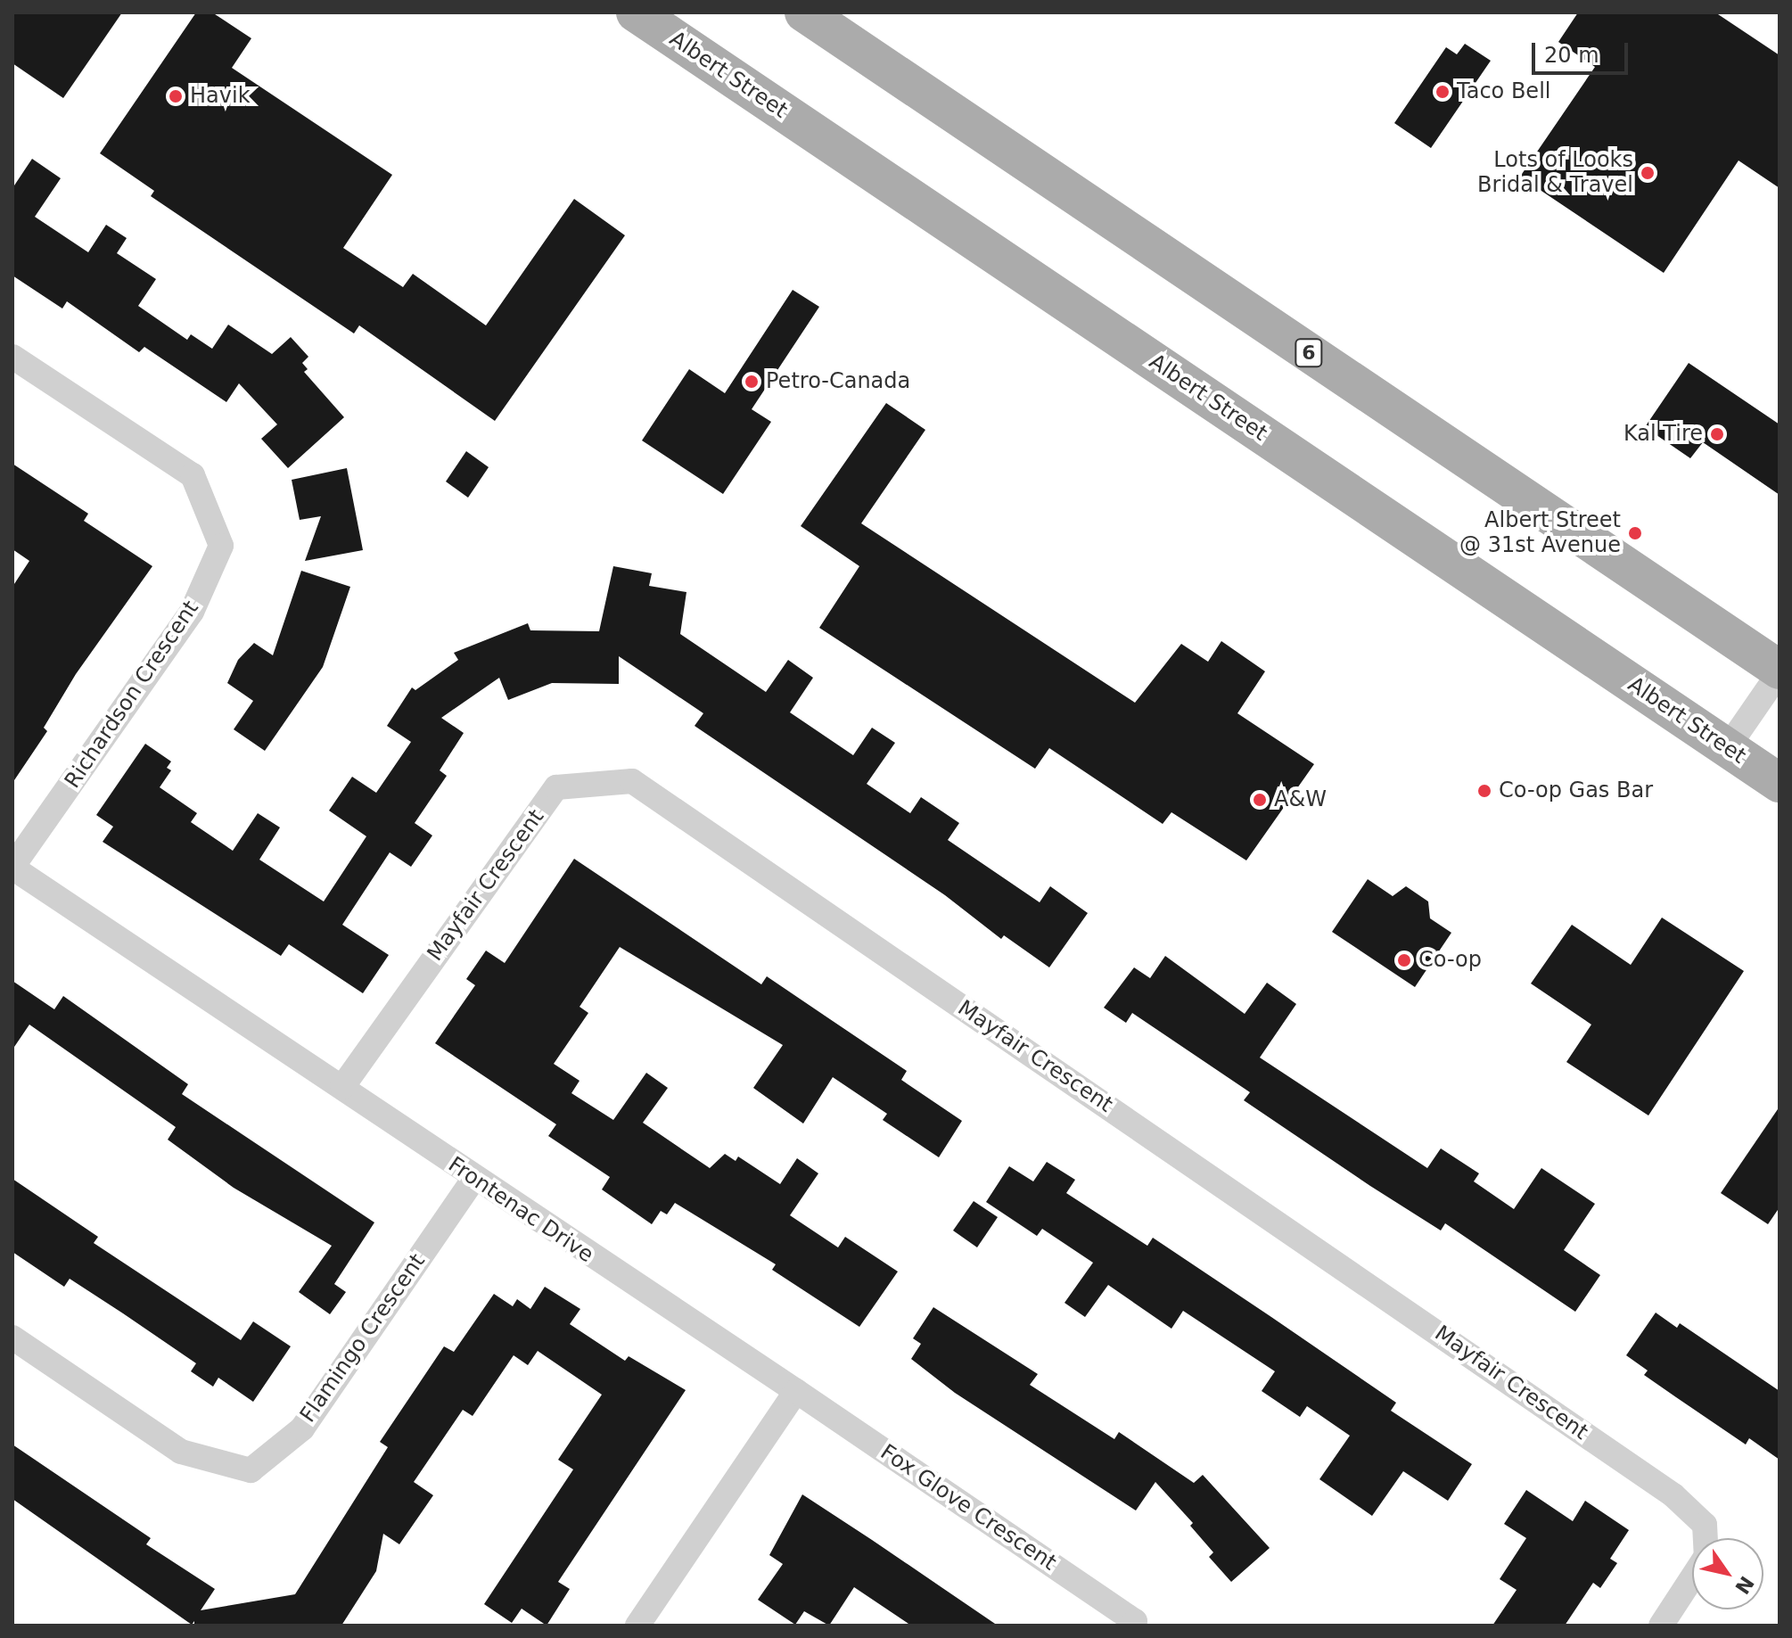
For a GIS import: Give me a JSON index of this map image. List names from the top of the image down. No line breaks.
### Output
{"streets":{"main road":["Albert Street","6"],"street":["Richardson Crescent","Mayfair Crescent","Frontenac Drive","Flamingo Crescent","Fox Glove Crescent"]},"crossings":[["Richardson Crescent","Frontenac Drive"],["Mayfair Crescent","Frontenac Drive"],["Frontenac Drive","Flamingo Crescent"],["Frontenac Drive","Fox Glove Crescent"]],"places":["Taco Bell","Havik","Lots of Looks Bridal & Travel","Petro-Canada","Kal Tire","Albert Street @ 31st Avenue","Co-op Gas Bar","A&W","Co-op"],"scale_bar":"20 m","north":"bottom right"}
